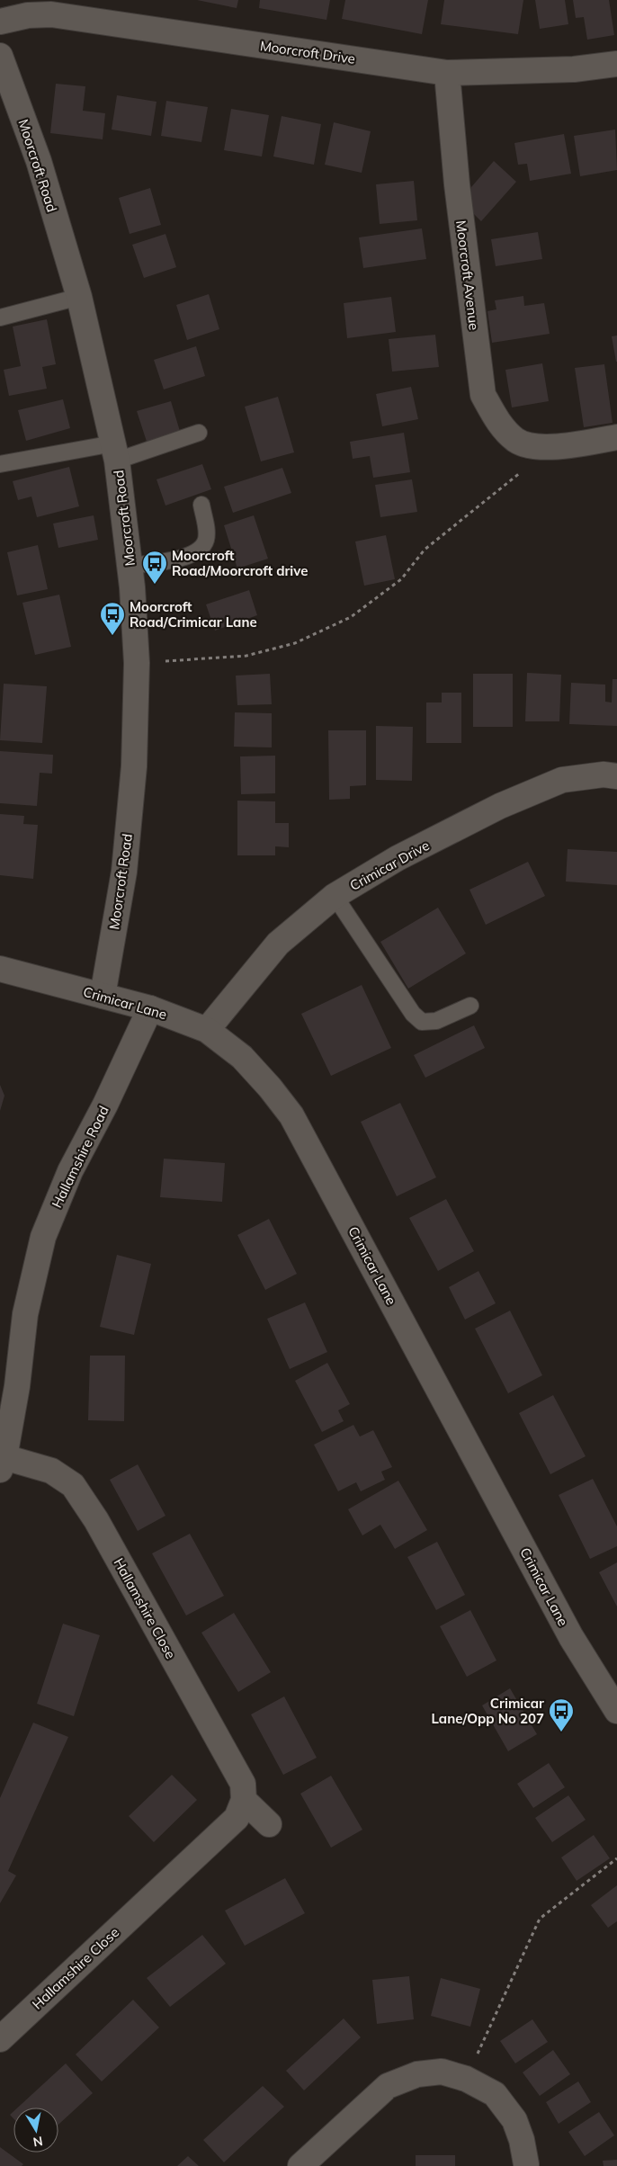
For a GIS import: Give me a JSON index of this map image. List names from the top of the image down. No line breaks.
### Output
{"streets":{"street":["Moorcroft Drive","Moorcroft Road","Moorcroft Avenue","Crimicar Drive","Crimicar Lane","Hallamshire Road","Hallamshire Close"]},"crossings":[["Moorcroft Drive","Moorcroft Avenue"],["Moorcroft Road","Crimicar Lane"],["Crimicar Drive","Crimicar Lane"],["Crimicar Lane","Hallamshire Road"],["Hallamshire Road","Hallamshire Close"]],"places":{"bus stop":["Moorcroft Road/Moorcroft drive","Moorcroft Road/Crimicar Lane","Crimicar Lane/Opp No 207"]},"north":"bottom"}
